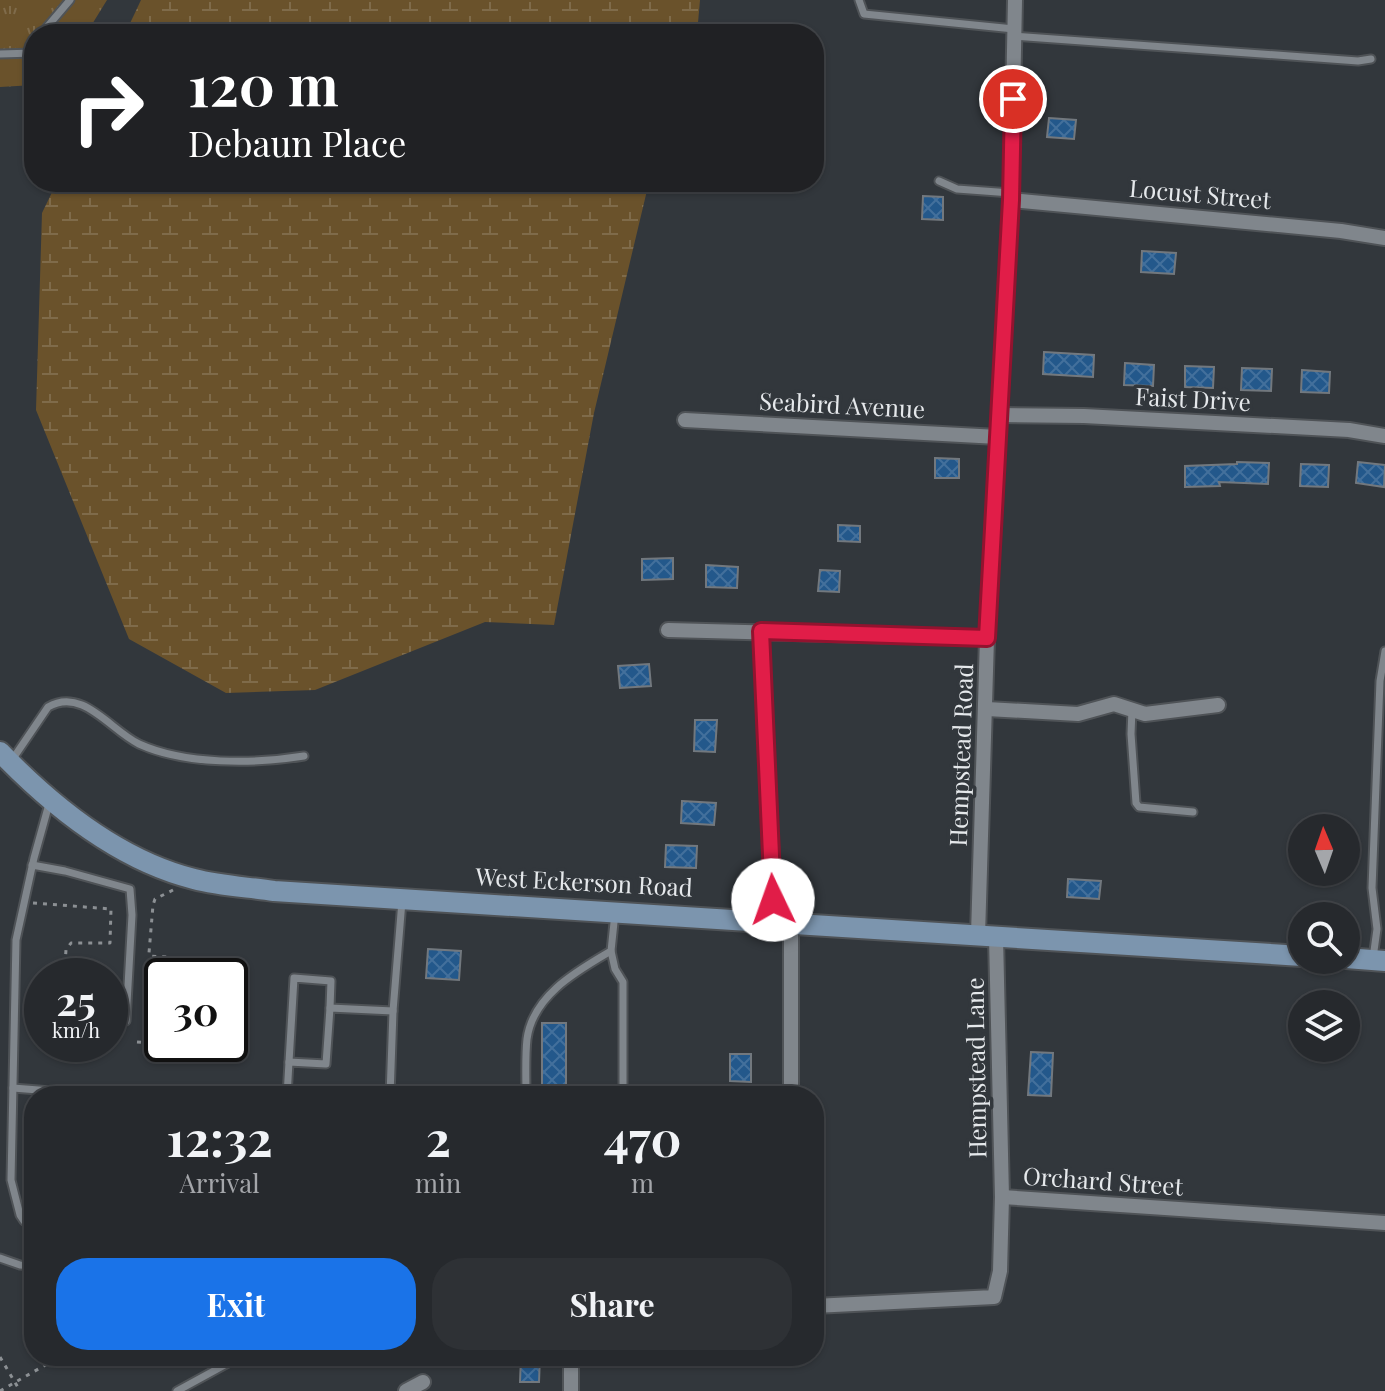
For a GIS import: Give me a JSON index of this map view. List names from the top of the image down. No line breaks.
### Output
{"streets":{"street":["Locust Street","Faist Drive","Seabird Avenue","Hempstead Road","West Eckerson Road","Hempstead Lane","Orchard Street"]},"crossings":[["Locust Street","Hempstead Road"],["Faist Drive","Hempstead Road"],["Seabird Avenue","Hempstead Road"],["Hempstead Road","West Eckerson Road"],["Hempstead Road","Hempstead Lane"],["West Eckerson Road","Hempstead Lane"],["Hempstead Lane","Orchard Street"]],"north":"top","page":{"turn":["120 m","Debaun Place"],"speed":"25 km/h","limit":"30","eta":["12:32","Arrival","2","min","470","m"],"buttons":["Exit","Share"]}}
